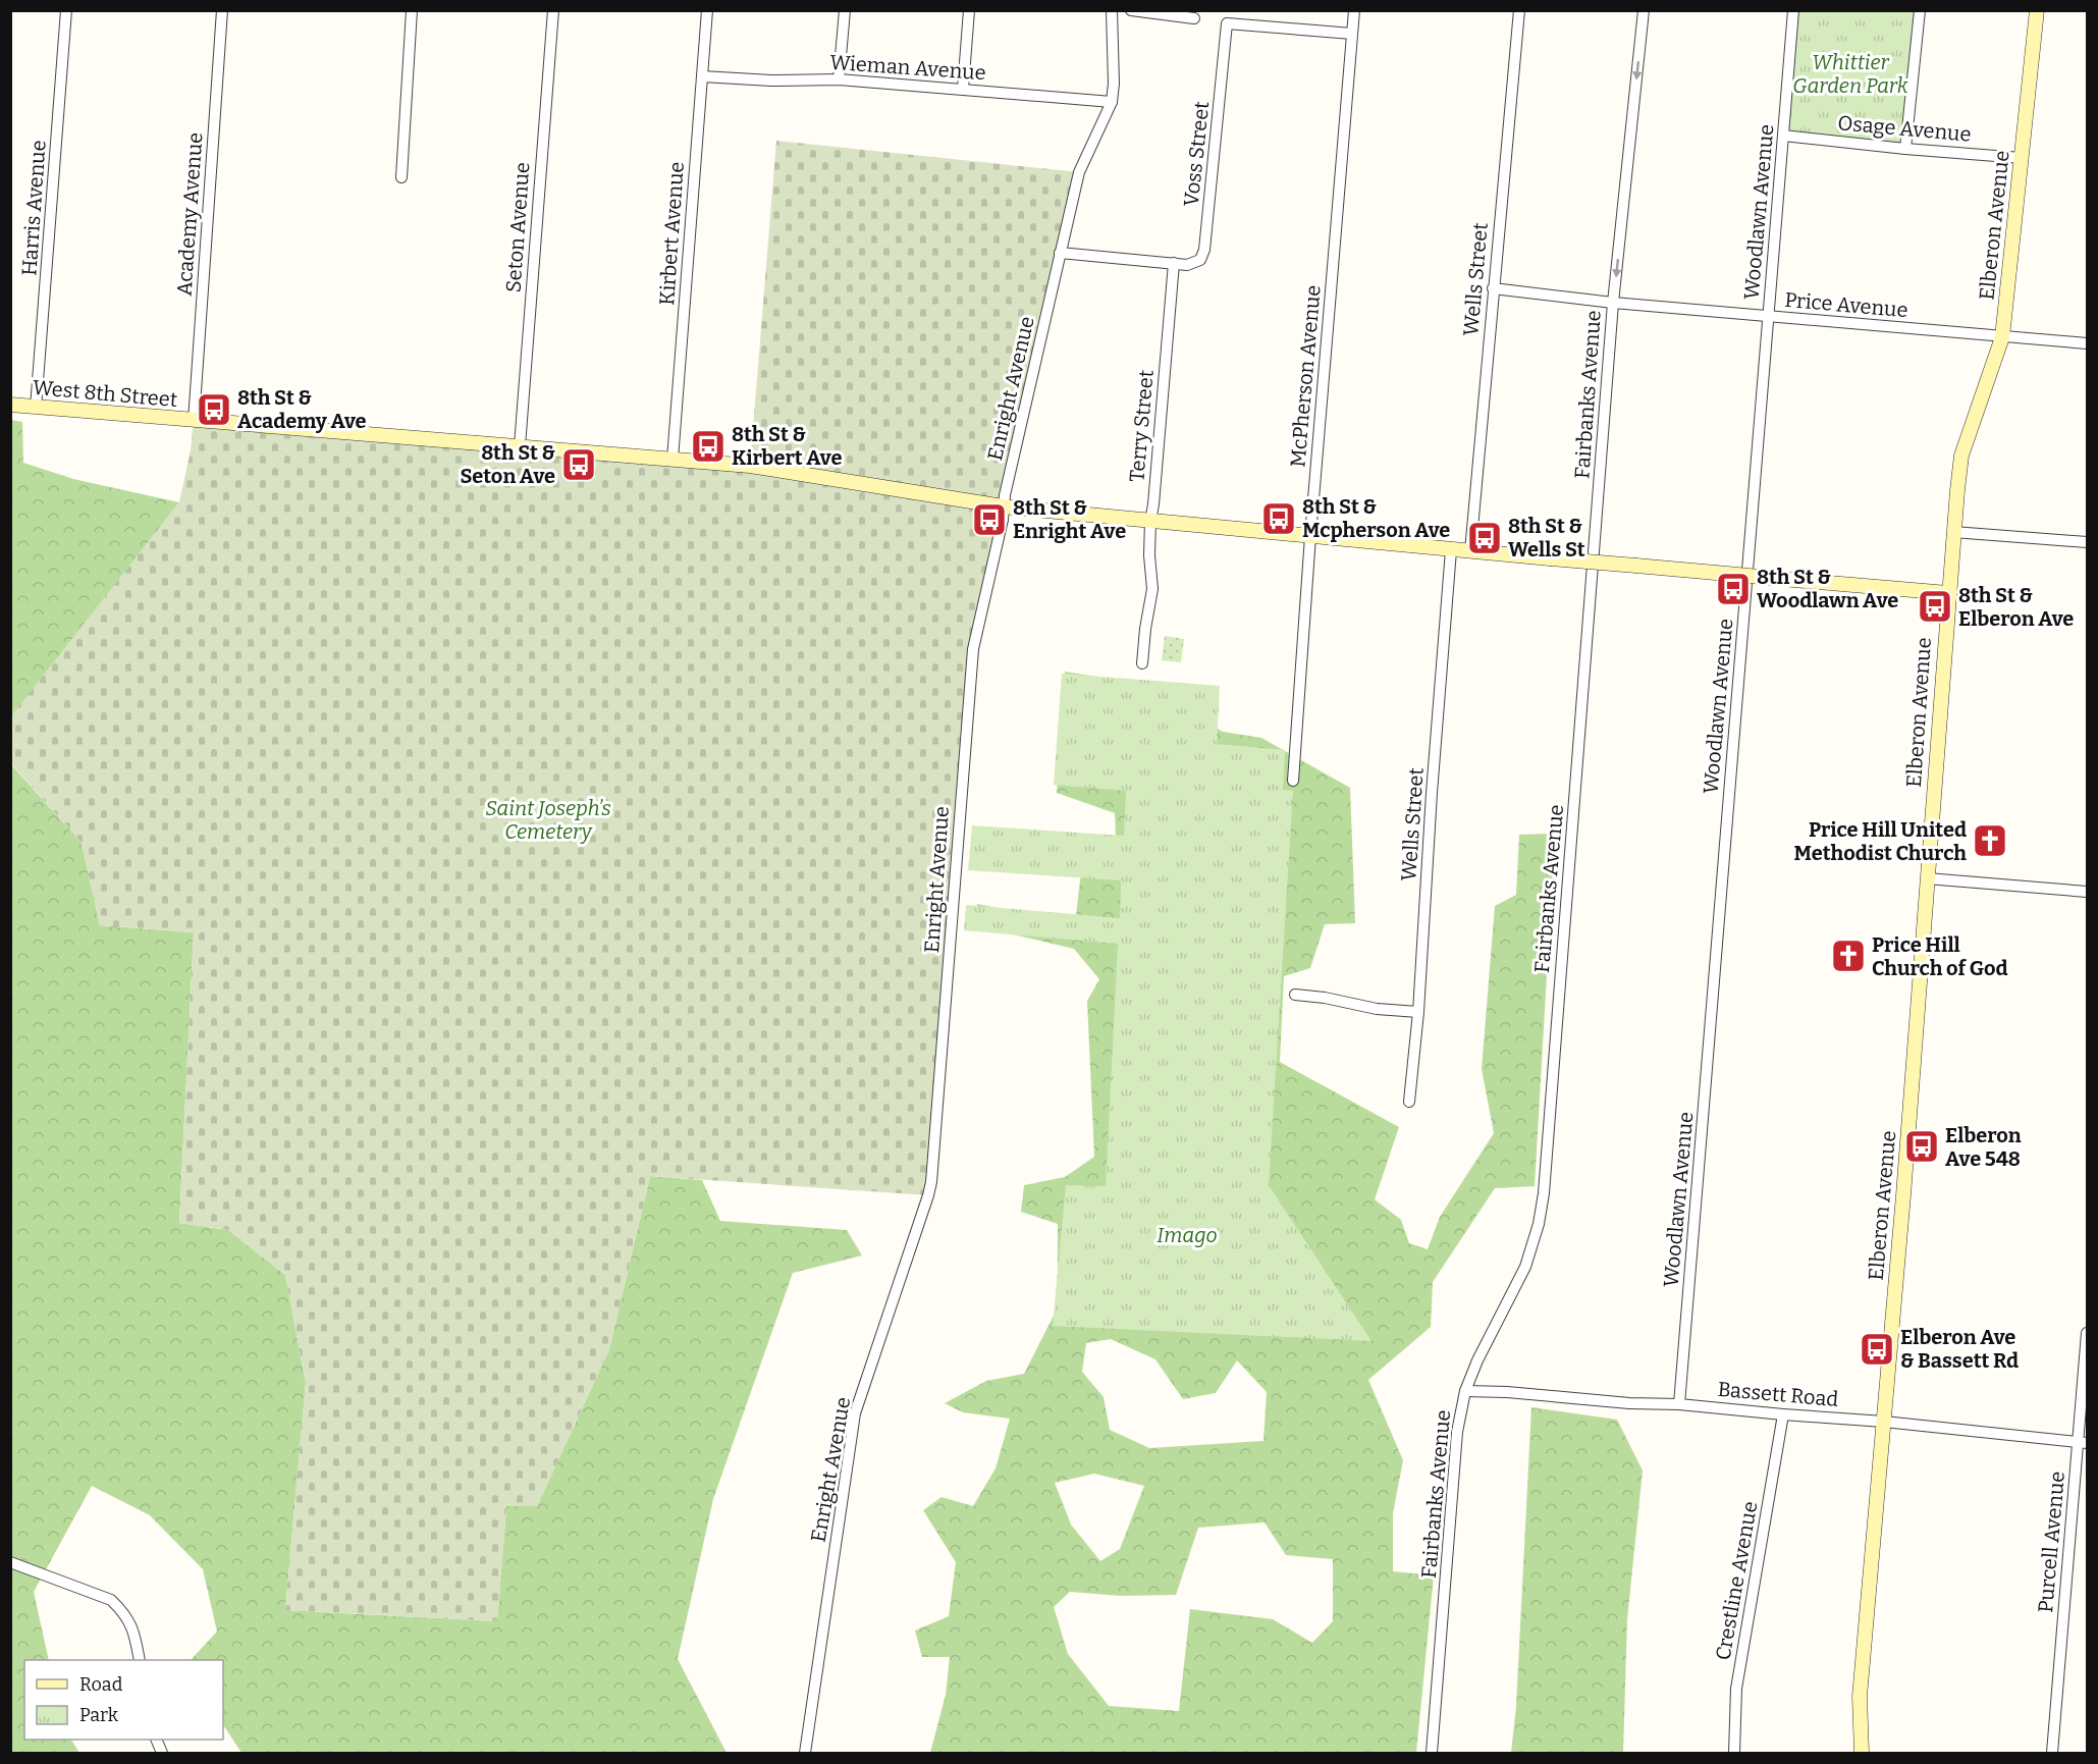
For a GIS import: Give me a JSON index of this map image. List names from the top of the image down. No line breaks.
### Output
{"streets":{"street":["Wieman Avenue","Osage Avenue","Voss Street","Harris Avenue","Woodlawn Avenue","Academy Avenue","Elberon Avenue","Seton Avenue","Kirbert Avenue","Wells Street","Price Avenue","McPherson Avenue","Enright Avenue","West 8th Street","Fairbanks Avenue","Terry Street","Bassett Road","Purcell Avenue","Crestline Avenue"]},"crossings":[["Wieman Avenue","Kirbert Avenue"],["Wieman Avenue","Enright Avenue"],["Osage Avenue","Woodlawn Avenue"],["Osage Avenue","Elberon Avenue"],["Voss Street","McPherson Avenue"],["Voss Street","Terry Street"],["Harris Avenue","West 8th Street"],["Woodlawn Avenue","Price Avenue"],["Woodlawn Avenue","Bassett Road"],["Academy Avenue","West 8th Street"],["Elberon Avenue","Price Avenue"],["Elberon Avenue","West 8th Street"],["Elberon Avenue","Bassett Road"],["Seton Avenue","West 8th Street"],["Kirbert Avenue","West 8th Street"],["Wells Street","Price Avenue"],["Wells Street","West 8th Street"],["Price Avenue","Fairbanks Avenue"],["McPherson Avenue","West 8th Street"],["Enright Avenue","West 8th Street"],["West 8th Street","Terry Street"],["Fairbanks Avenue","Bassett Road"],["Bassett Road","Purcell Avenue"],["Bassett Road","Crestline Avenue"]],"parks":["Whittier Garden Park","Saint Joseph’s Cemetery","Imago"],"places":{"bus stop":["8th St & Academy Ave","8th St & Kirbert Ave","8th St & Seton Ave","8th St & Mcpherson Ave","8th St & Enright Ave","8th St & Wells St","8th St & Woodlawn Ave","8th St & Elberon Ave","Elberon Ave 548","Elberon Ave & Bassett Rd"],"church":["Price Hill United Methodist Church","Price Hill Church of God"]},"legend":["Road","Park"]}
